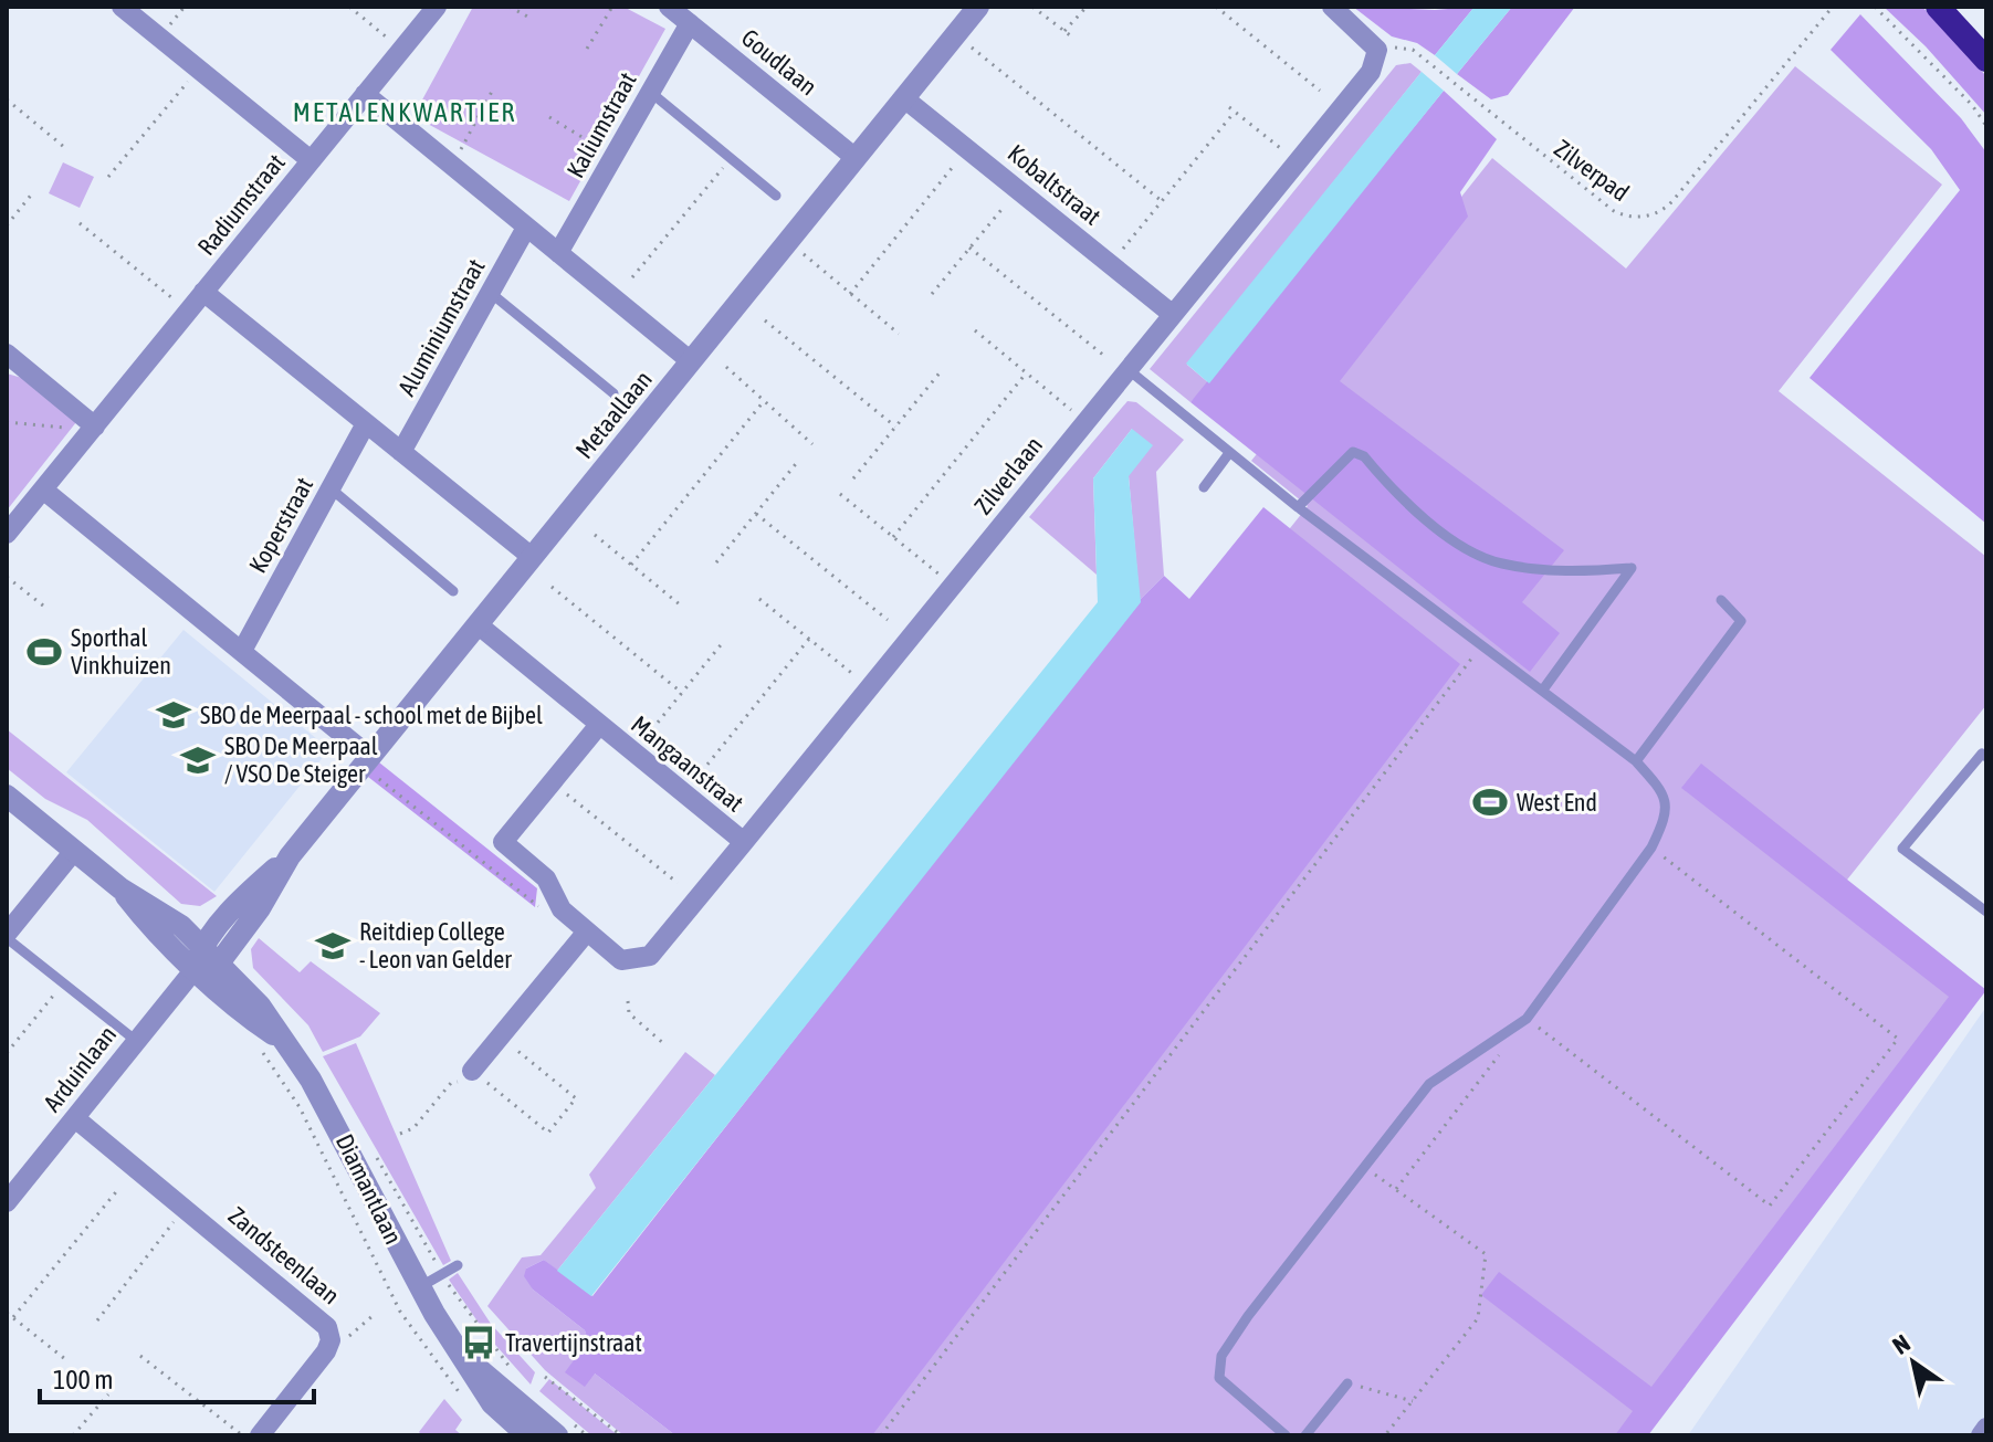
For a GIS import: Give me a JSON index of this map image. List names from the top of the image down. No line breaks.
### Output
{"streets":{"street":["Goudlaan","Kaliumstraat","Kobaltstraat","Radiumstraat","Aluminiumstraat","Metaallaan","Zilverlaan","Koperstraat","Mangaanstraat","Arduinlaan","Diamantlaan","Zandsteenlaan"],"path":["Zilverpad"]},"crossings":[["Goudlaan","Kaliumstraat"],["Goudlaan","Metaallaan"],["Zilverpad","Zilverlaan"],["Kobaltstraat","Metaallaan"],["Kobaltstraat","Zilverlaan"],["Metaallaan","Mangaanstraat"],["Metaallaan","Arduinlaan"],["Metaallaan","Diamantlaan"],["Zilverlaan","Mangaanstraat"],["Arduinlaan","Diamantlaan"],["Arduinlaan","Zandsteenlaan"]],"districts":["METALENKWARTIER"],"places":{"sports":["Sporthal Vinkhuizen","West End"],"school or university":["SBO de Meerpaal - school met de Bijbel","SBO De Meerpaal / VSO De Steiger","Reitdiep College - Leon van Gelder"],"bus stop":["Travertijnstraat"]},"scale_bar":"100 m","north":"top left"}
